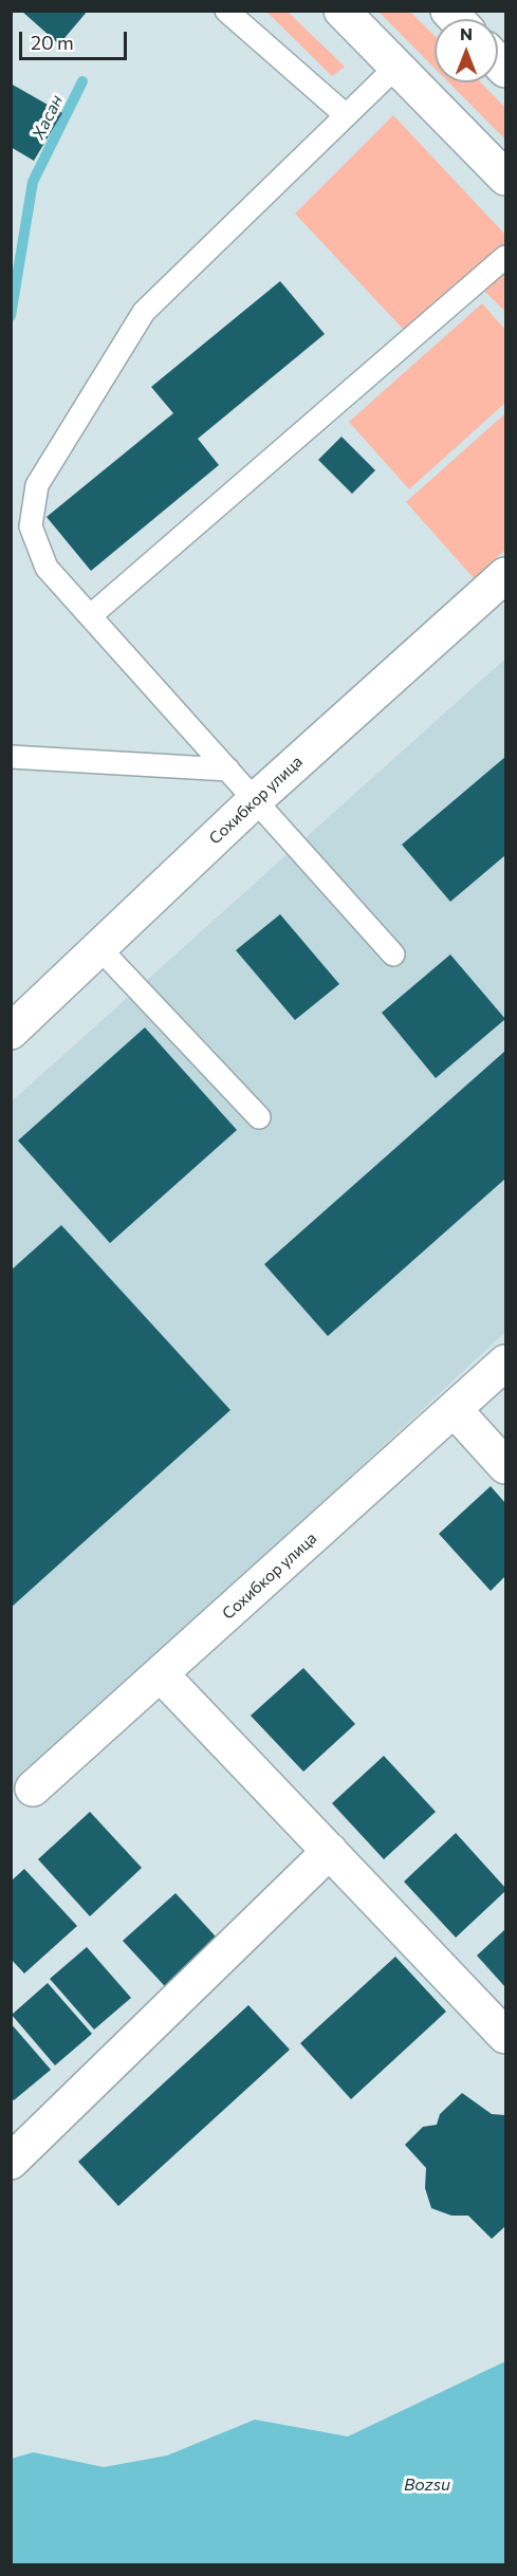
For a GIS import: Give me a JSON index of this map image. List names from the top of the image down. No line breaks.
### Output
{"streets":{"main road":["Сохибкор улица"]},"water":["Хасан","Bozsu"],"scale_bar":"20 m","north":"top"}
